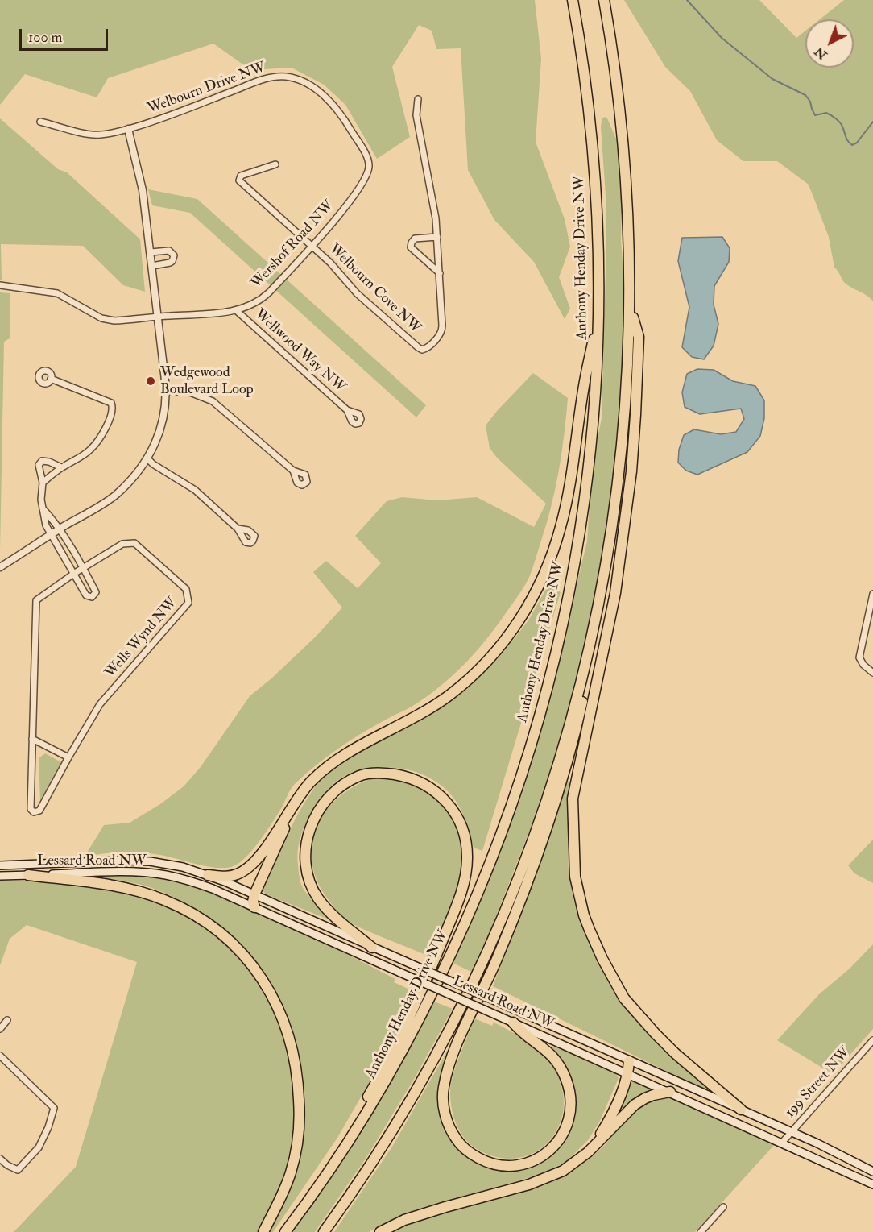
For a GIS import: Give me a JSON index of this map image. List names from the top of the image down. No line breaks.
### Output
{"streets":{"highway":["Anthony Henday Drive NW"],"main road":["Lessard Road NW"],"street":["Welbourn Drive NW","Wershof Road NW","Welbourn Cove NW","Wellwood Way NW","Wells Wynd NW","199 Street NW"]},"crossings":[["Welbourn Drive NW","Wershof Road NW"],["Wershof Road NW","Welbourn Cove NW"],["Wershof Road NW","Wellwood Way NW"],["Lessard Road NW","199 Street NW"]],"places":["Wedgewood Boulevard Loop"],"scale_bar":"100 m","north":"bottom left"}
